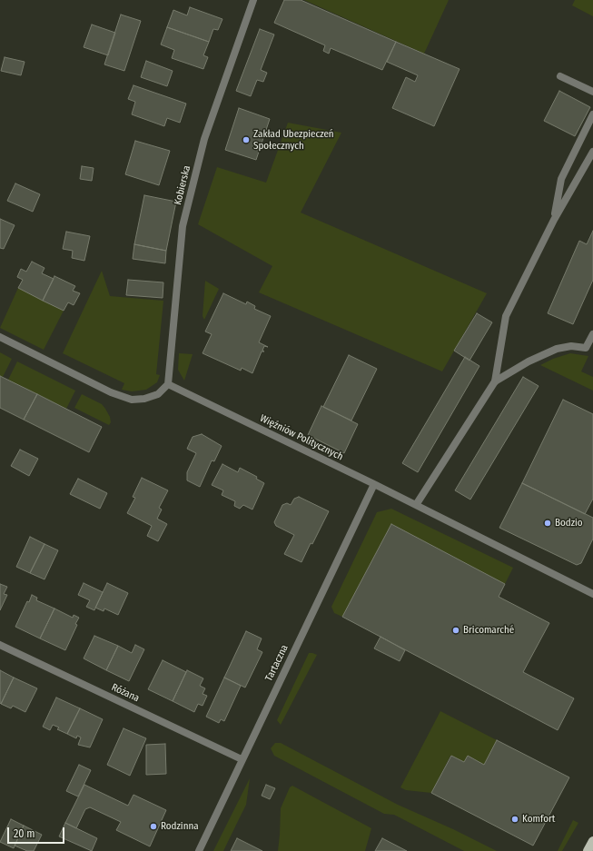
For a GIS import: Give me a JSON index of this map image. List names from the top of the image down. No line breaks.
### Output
{"streets":{"street":["Kobierska","Więźniów Politycznych","Tartaczna","Różana"]},"crossings":[["Kobierska","Więźniów Politycznych"],["Więźniów Politycznych","Tartaczna"],["Tartaczna","Różana"]],"places":["Zakład Ubezpieczeń Społecznych","Bodzio","Bricomarché","Komfort","Rodzinna"],"scale_bar":"20 m"}
